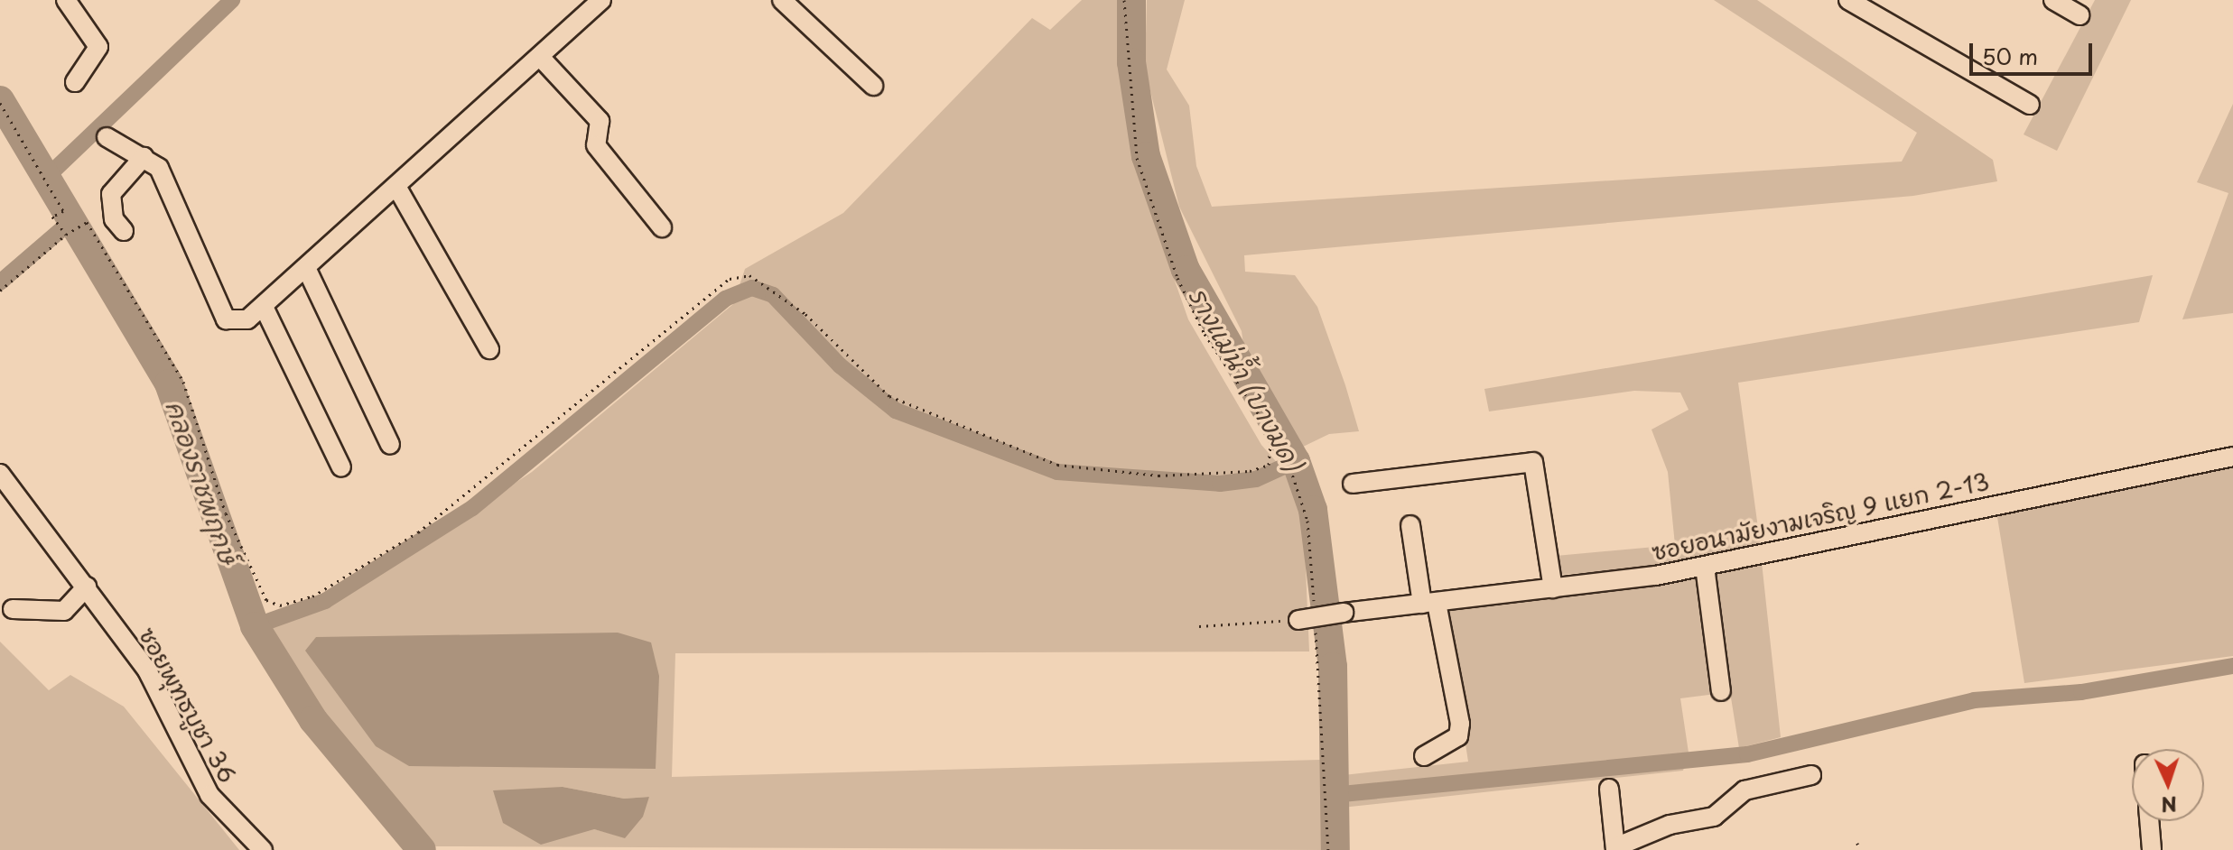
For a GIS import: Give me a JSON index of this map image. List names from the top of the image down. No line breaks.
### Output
{"streets":{"street":["ซอยอนามัยงามเจริญ 9 แยก 2-13","ซอยพุทธบูชา 36"]},"water":["รางแม่น้ำ (บางมด)","คลองราชพฤกษ์"],"scale_bar":"50 m","north":"bottom"}
